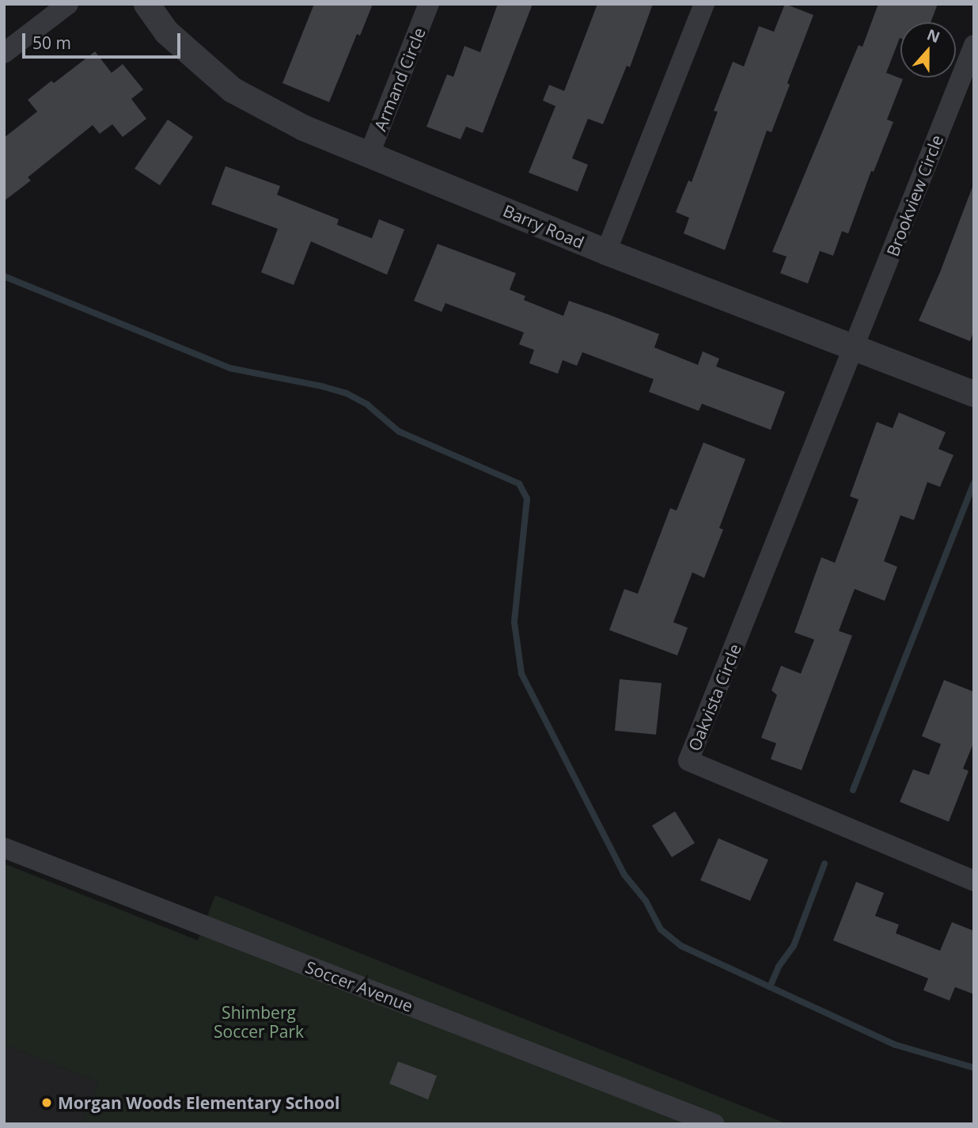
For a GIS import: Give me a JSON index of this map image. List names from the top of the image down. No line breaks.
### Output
{"streets":{"street":["Armand Circle","Brookview Circle","Barry Road","Oakvista Circle","Soccer Avenue"]},"crossings":[["Armand Circle","Barry Road"],["Brookview Circle","Barry Road"],["Brookview Circle","Oakvista Circle"],["Barry Road","Oakvista Circle"]],"parks":["Shimberg Soccer Park"],"places":["Morgan Woods Elementary School"],"scale_bar":"50 m","north":"top"}
